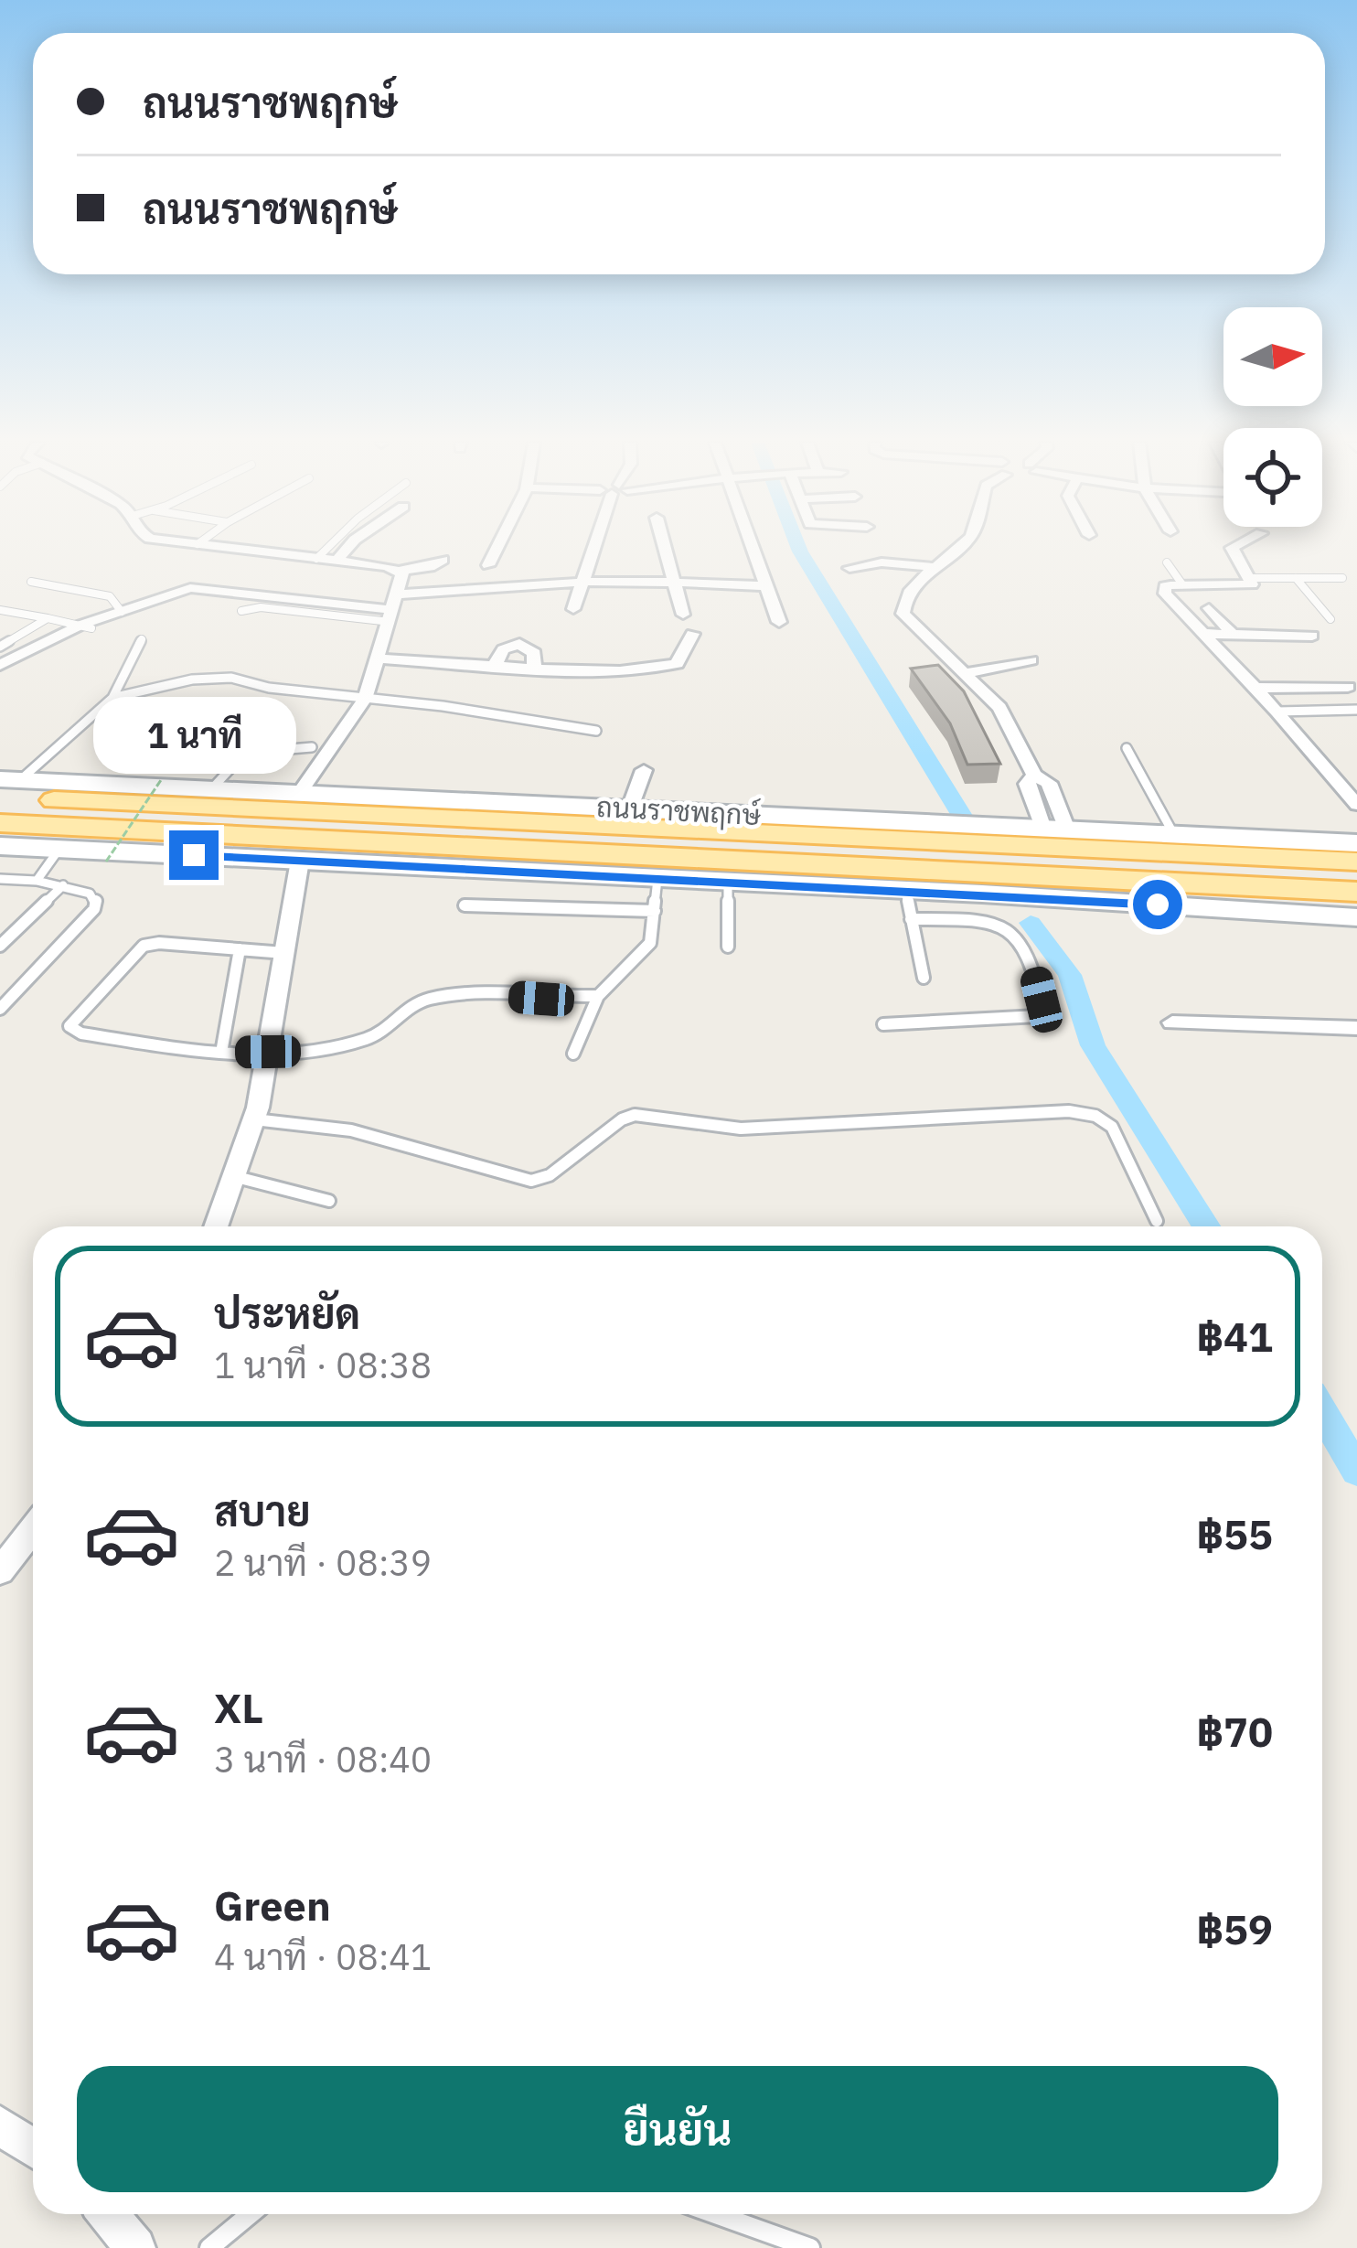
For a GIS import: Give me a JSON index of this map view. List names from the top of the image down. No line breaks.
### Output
{"streets":{"main road":["ถนนราชพฤกษ์"]},"north":"right","page":{"banner":["ถนนราชพฤกษ์","ถนนราชพฤกษ์"],"bubble":"1 นาที","list":[{"name":"ประหยัด","note":"1 นาที · 08:38","value":"฿41"},{"name":"สบาย","note":"2 นาที · 08:39","value":"฿55"},{"name":"XL","note":"3 นาที · 08:40","value":"฿70"},{"name":"Green","note":"4 นาที · 08:41","value":"฿59"}],"buttons":"ยืนยัน"}}
